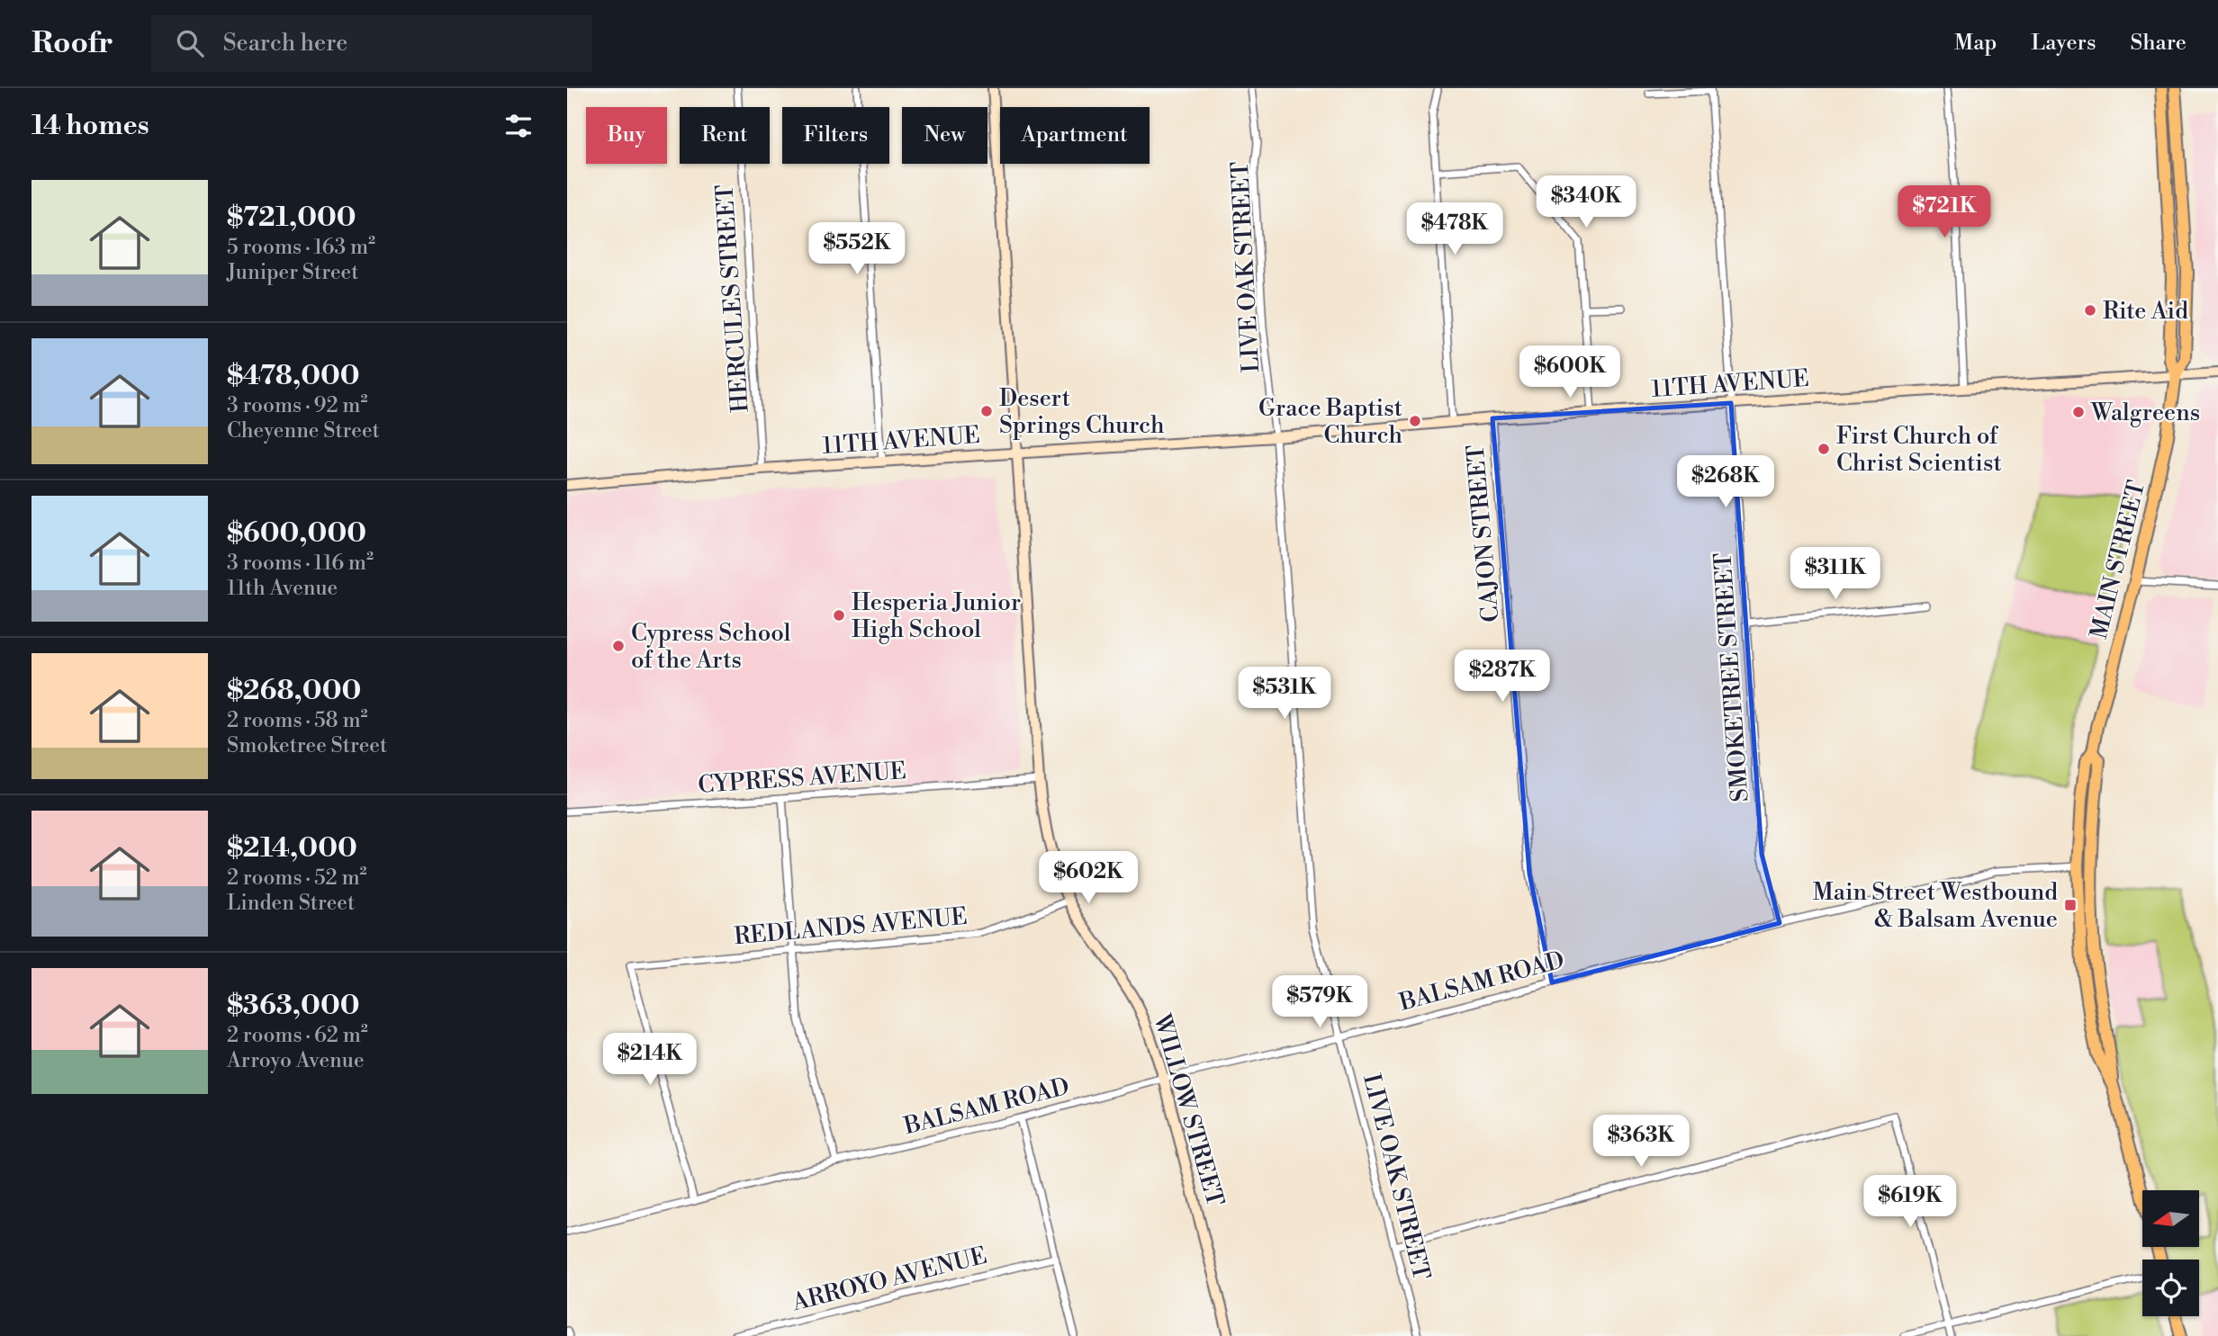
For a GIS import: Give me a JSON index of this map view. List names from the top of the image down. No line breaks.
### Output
{"streets":{"main road":["11TH AVENUE","MAIN STREET","WILLOW STREET"],"street":["LIVE OAK STREET","HERCULES STREET","CAJON STREET","SMOKETREE STREET","CYPRESS AVENUE","REDLANDS AVENUE","BALSAM ROAD","ARROYO AVENUE"]},"crossings":[["LIVE OAK STREET","11TH AVENUE"],["LIVE OAK STREET","BALSAM ROAD"],["HERCULES STREET","11TH AVENUE"],["11TH AVENUE","CAJON STREET"],["11TH AVENUE","MAIN STREET"],["11TH AVENUE","SMOKETREE STREET"],["11TH AVENUE","WILLOW STREET"],["CAJON STREET","BALSAM ROAD"],["MAIN STREET","BALSAM ROAD"],["SMOKETREE STREET","BALSAM ROAD"],["CYPRESS AVENUE","WILLOW STREET"],["REDLANDS AVENUE","BALSAM ROAD"],["REDLANDS AVENUE","WILLOW STREET"],["BALSAM ROAD","WILLOW STREET"]],"places":{"other":["Rite Aid","Desert Springs Church","Walgreens","Grace Baptist Church","First Church of Christ Scientist","Hesperia Junior High School","Cypress School of the Arts"],"transit":["Main Street Westbound & Balsam Avenue"]},"north":"left","page":{"header":"Roofr","search":"Search here","nav":["Map","Layers","Share"],"heading":"14 homes","chip":["Buy","Rent","Filters","New","Apartment"],"list":[{"name":"$721,000","note":"5 rooms · 163 m² · Juniper Street"},{"name":"$478,000","note":"3 rooms · 92 m² · Cheyenne Street"},{"name":"$600,000","note":"3 rooms · 116 m² · 11th Avenue"},{"name":"$268,000","note":"2 rooms · 58 m² · Smoketree Street"},{"name":"$214,000","note":"2 rooms · 52 m² · Linden Street"},{"name":"$363,000","note":"2 rooms · 62 m² · Arroyo Avenue"}],"price":["$340K","$721K","$478K","$552K","$600K","$268K","$311K","$287K","$531K","$602K","$579K","$214K","$363K","$619K"]}}
